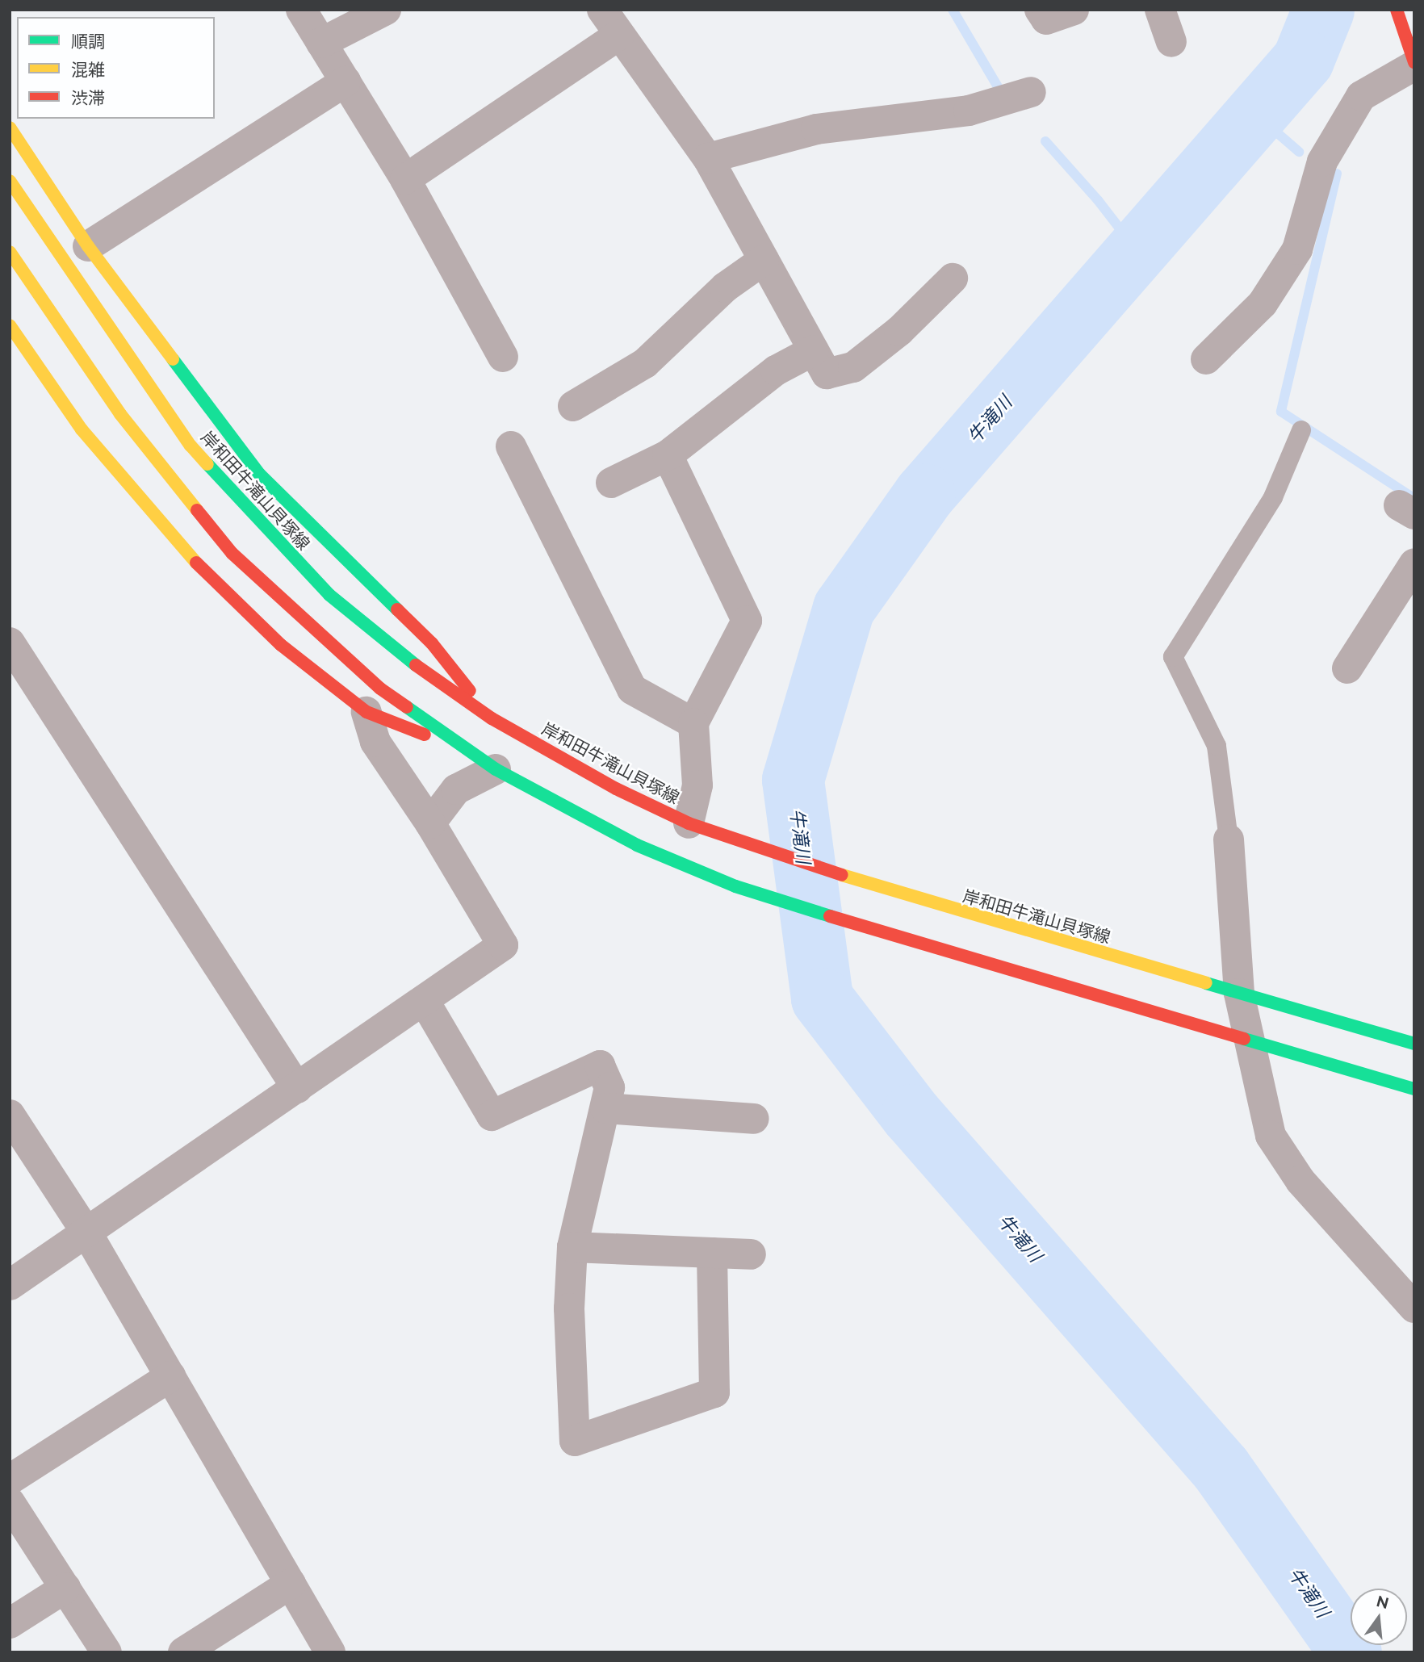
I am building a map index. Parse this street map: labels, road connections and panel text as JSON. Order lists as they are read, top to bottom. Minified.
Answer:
{"streets":{"main road":["岸和田牛滝山貝塚線"]},"water":["牛滝川"],"legend":["順調","混雑","渋滞"],"north":"top"}
